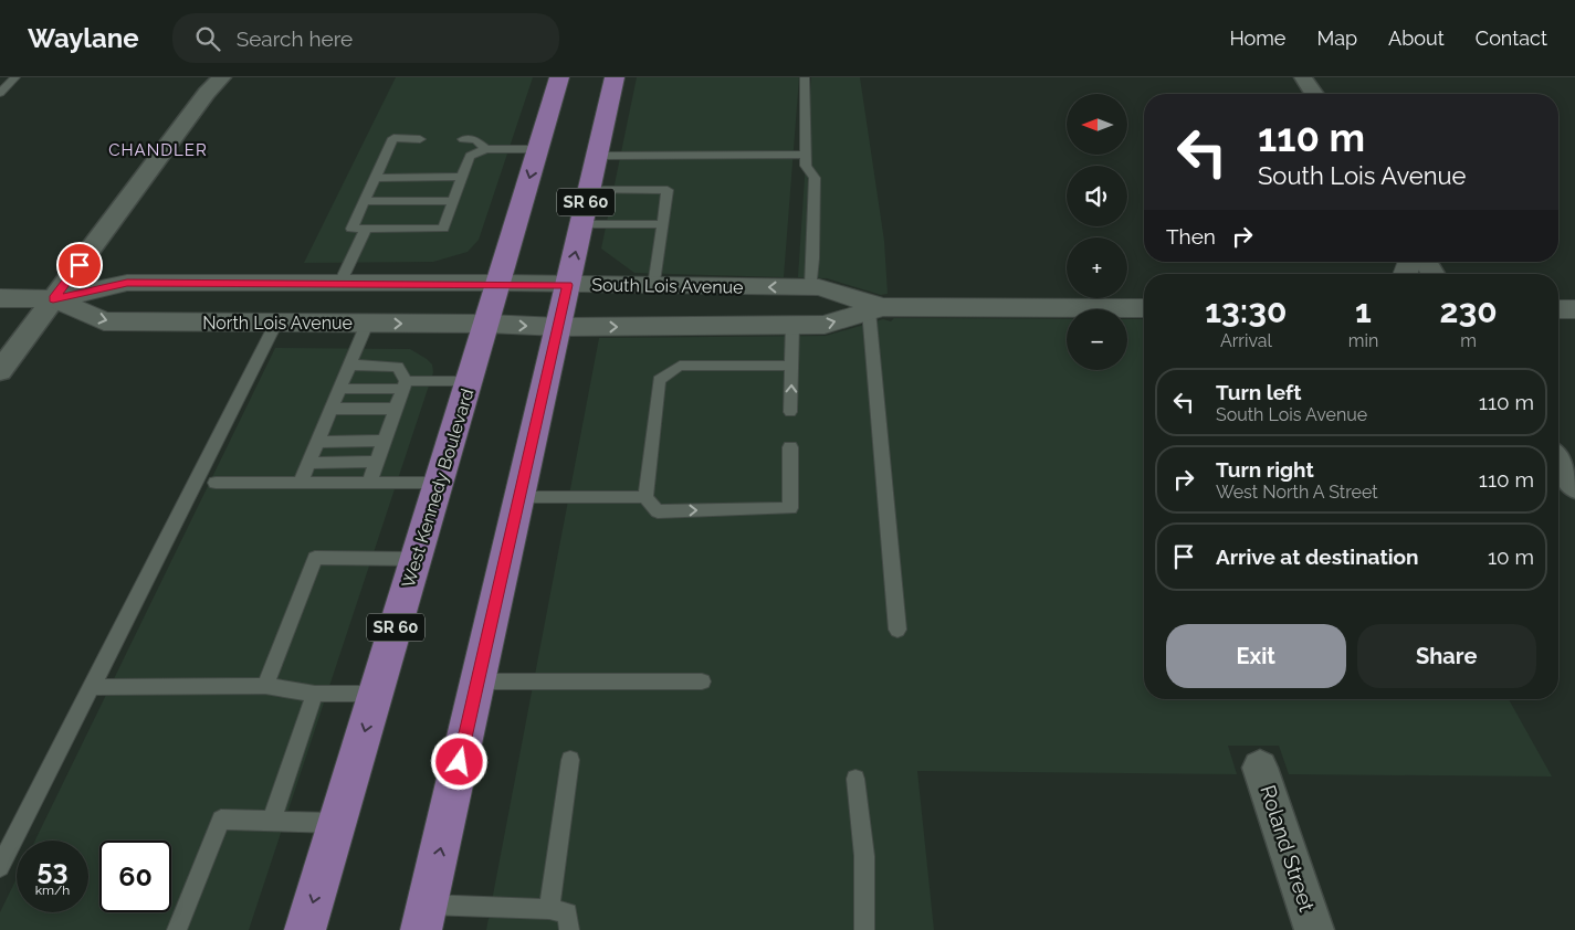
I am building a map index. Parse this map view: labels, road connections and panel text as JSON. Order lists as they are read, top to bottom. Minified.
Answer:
{"streets":{"main road":["SR 60","West Kennedy Boulevard"],"street":["South Lois Avenue","North Lois Avenue","Roland Street"]},"crossings":[["SR 60","South Lois Avenue"],["SR 60","North Lois Avenue"],["South Lois Avenue","North Lois Avenue"],["South Lois Avenue","West Kennedy Boulevard"],["North Lois Avenue","West Kennedy Boulevard"]],"one_way":["North Lois Avenue"],"districts":["CHANDLER"],"north":"left","page":{"header":"Waylane","search":"Search here","nav":["Home","Map","About","Contact"],"map_buttons":["+","−"],"turn":["110 m","South Lois Avenue"],"then":"Then","eta":["13:30","Arrival","1","min","230","m"],"list":[{"name":"Turn left","note":"South Lois Avenue","value":"110 m"},{"name":"Turn right","note":"West North A Street","value":"110 m"},{"name":"Arrive at destination","value":"10 m"}],"buttons":["Exit","Share"],"speed":"53 km/h","limit":"60"}}
